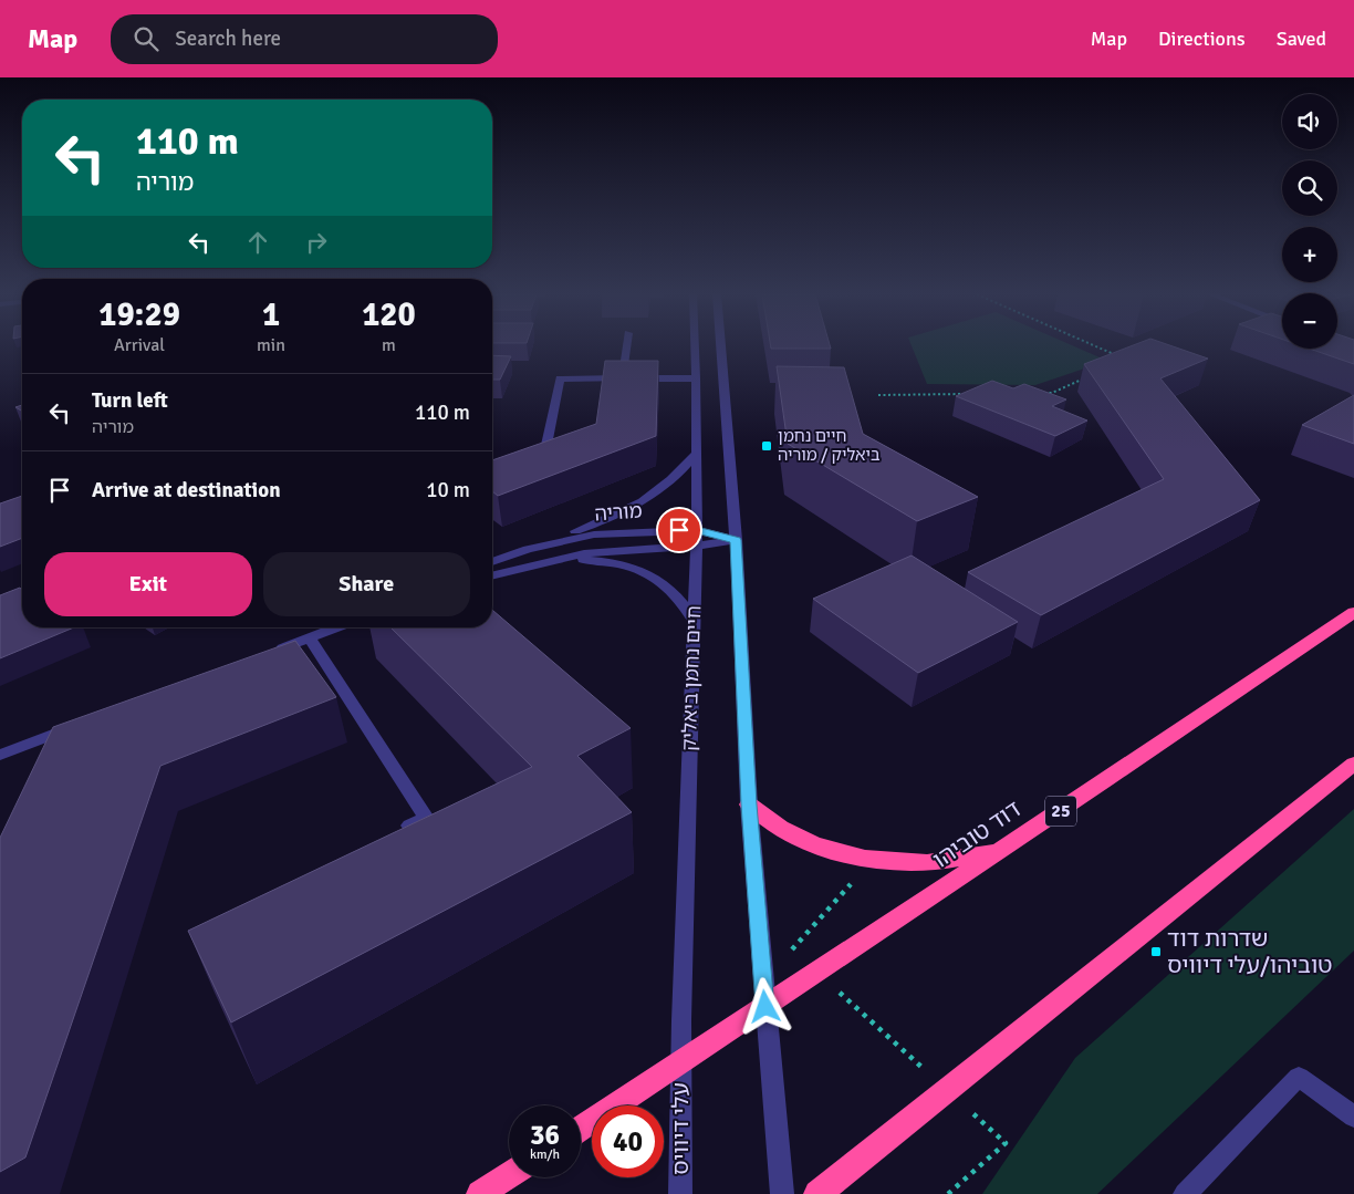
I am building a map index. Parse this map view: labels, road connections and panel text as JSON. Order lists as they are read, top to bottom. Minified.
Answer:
{"streets":{"highway":["25","דוד טוביהו"],"street":["מוריה","חיים נחמן ביאליק","עלי דיוויס"]},"crossings":[["מוריה","חיים נחמן ביאליק"],["חיים נחמן ביאליק","25"],["חיים נחמן ביאליק","עלי דיוויס"],["25","דוד טוביהו"],["25","עלי דיוויס"]],"places":{"transit":["חיים נחמן ביאליק / מוריה","שדרות דוד טוביהו/עלי דיוויס"]},"page":{"header":"Map","search":"Search here","nav":["Map","Directions","Saved"],"map_buttons":["+","−"],"turn":["110 m","מוריה"],"eta":["19:29","Arrival","1","min","120","m"],"list":[{"name":"Turn left","note":"מוריה","value":"110 m"},{"name":"Arrive at destination","value":"10 m"}],"buttons":["Exit","Share"],"speed":"36 km/h","limit":"40"}}
